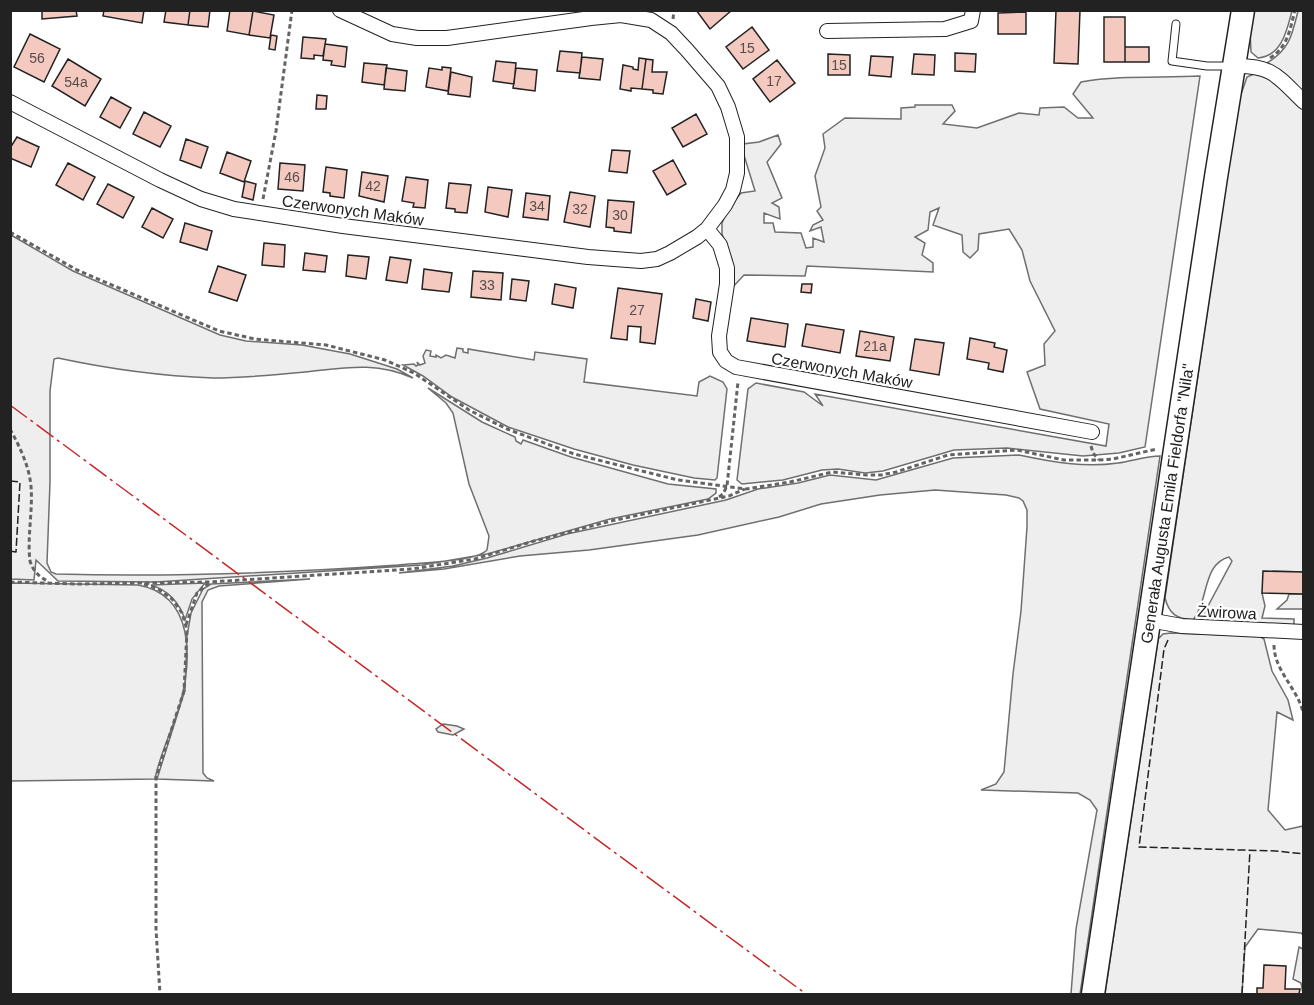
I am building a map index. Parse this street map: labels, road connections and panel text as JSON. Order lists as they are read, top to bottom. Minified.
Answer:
{"streets":{"main road":["Generała Augusta Emila Fieldorfa \"Nila\""],"street":["Czerwonych Maków","Żwirowa"]},"crossings":[["Generała Augusta Emila Fieldorfa \"Nila\"","Żwirowa"]],"house_numbers":["15","56","15","17","54a","46","42","34","32","30","33","27","21a"]}
